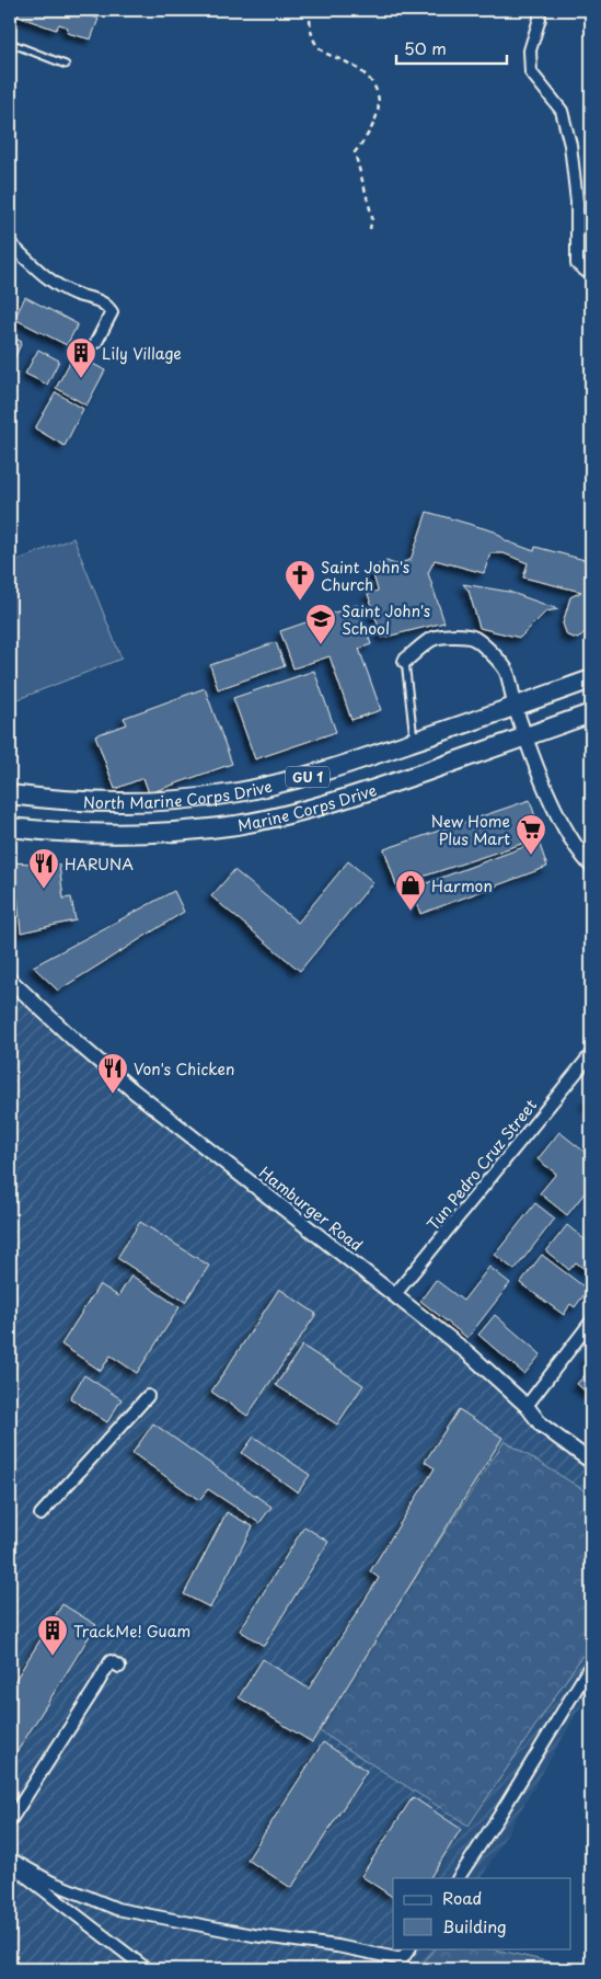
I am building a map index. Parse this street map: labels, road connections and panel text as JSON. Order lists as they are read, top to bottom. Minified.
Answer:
{"streets":{"main road":["GU 1","North Marine Corps Drive","Marine Corps Drive"],"street":["Tun Pedro Cruz Street","Hamburger Road"]},"crossings":[["Tun Pedro Cruz Street","Hamburger Road"]],"places":{"building":["Lily Village","TrackMe! Guam"],"church":["Saint John's Church"],"school or university":["Saint John's School"],"supermarket":["New Home Plus Mart"],"restaurant":["HARUNA","Von's Chicken"],"shop":["Harmon"]},"legend":["Road","Building"],"scale_bar":"50 m"}
